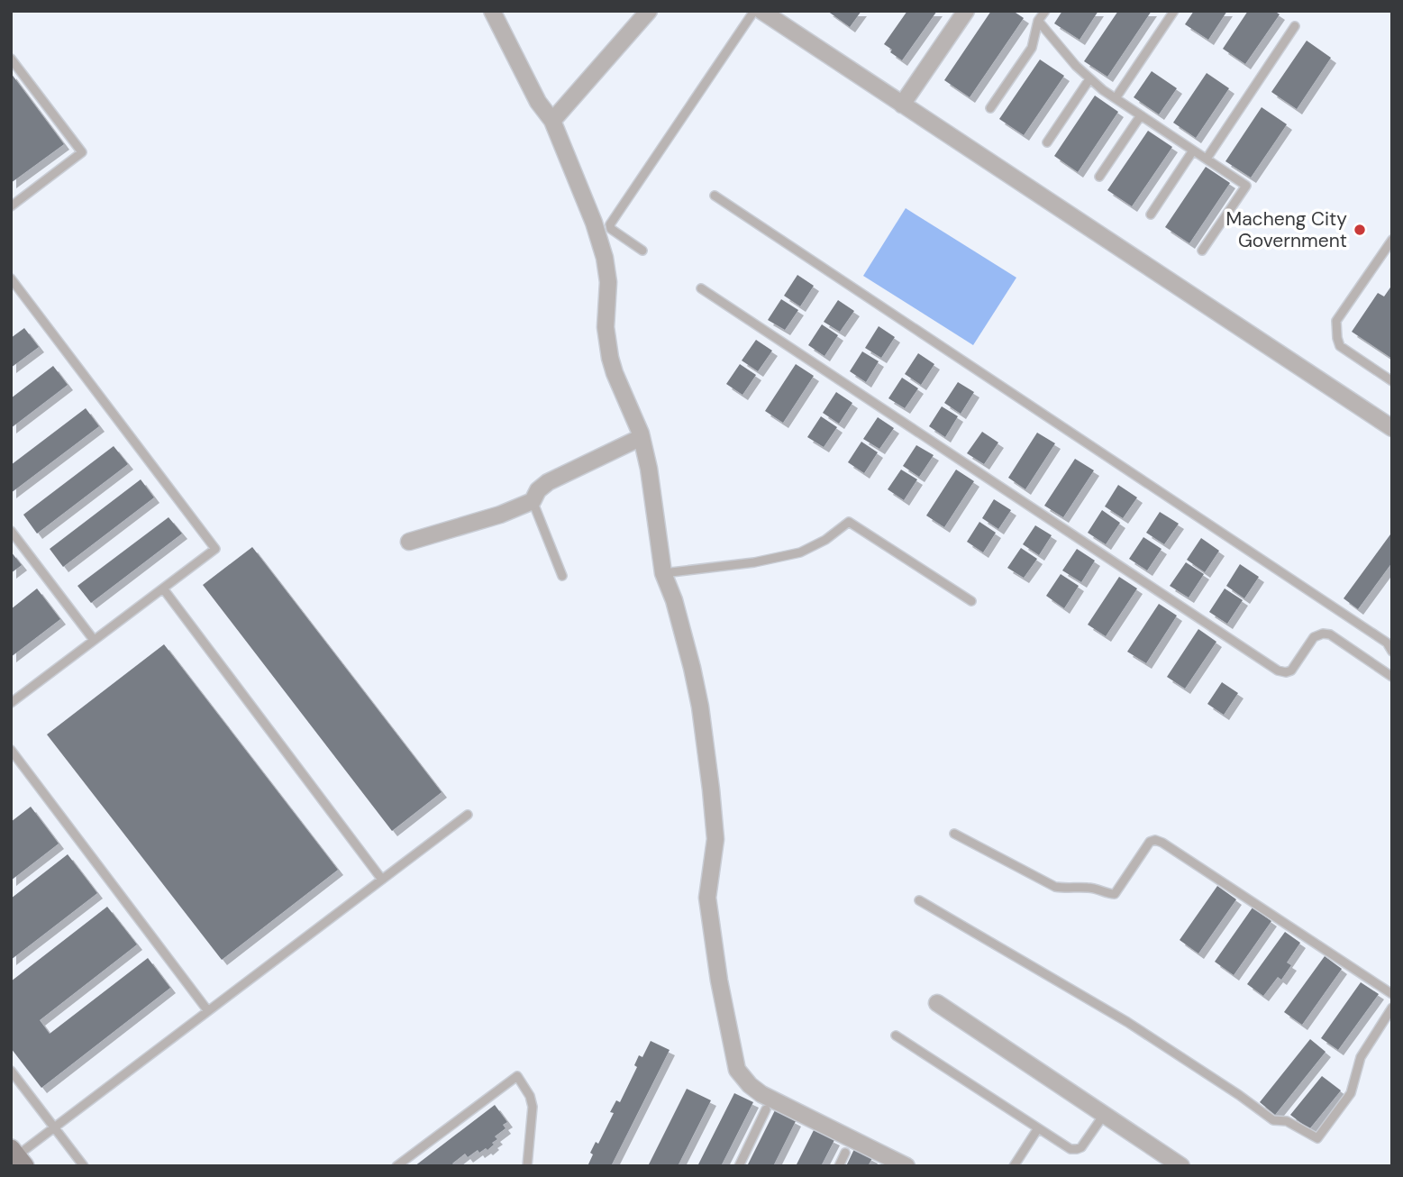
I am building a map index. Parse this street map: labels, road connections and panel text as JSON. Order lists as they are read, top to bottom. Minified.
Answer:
{"places":["Macheng City Government"]}
